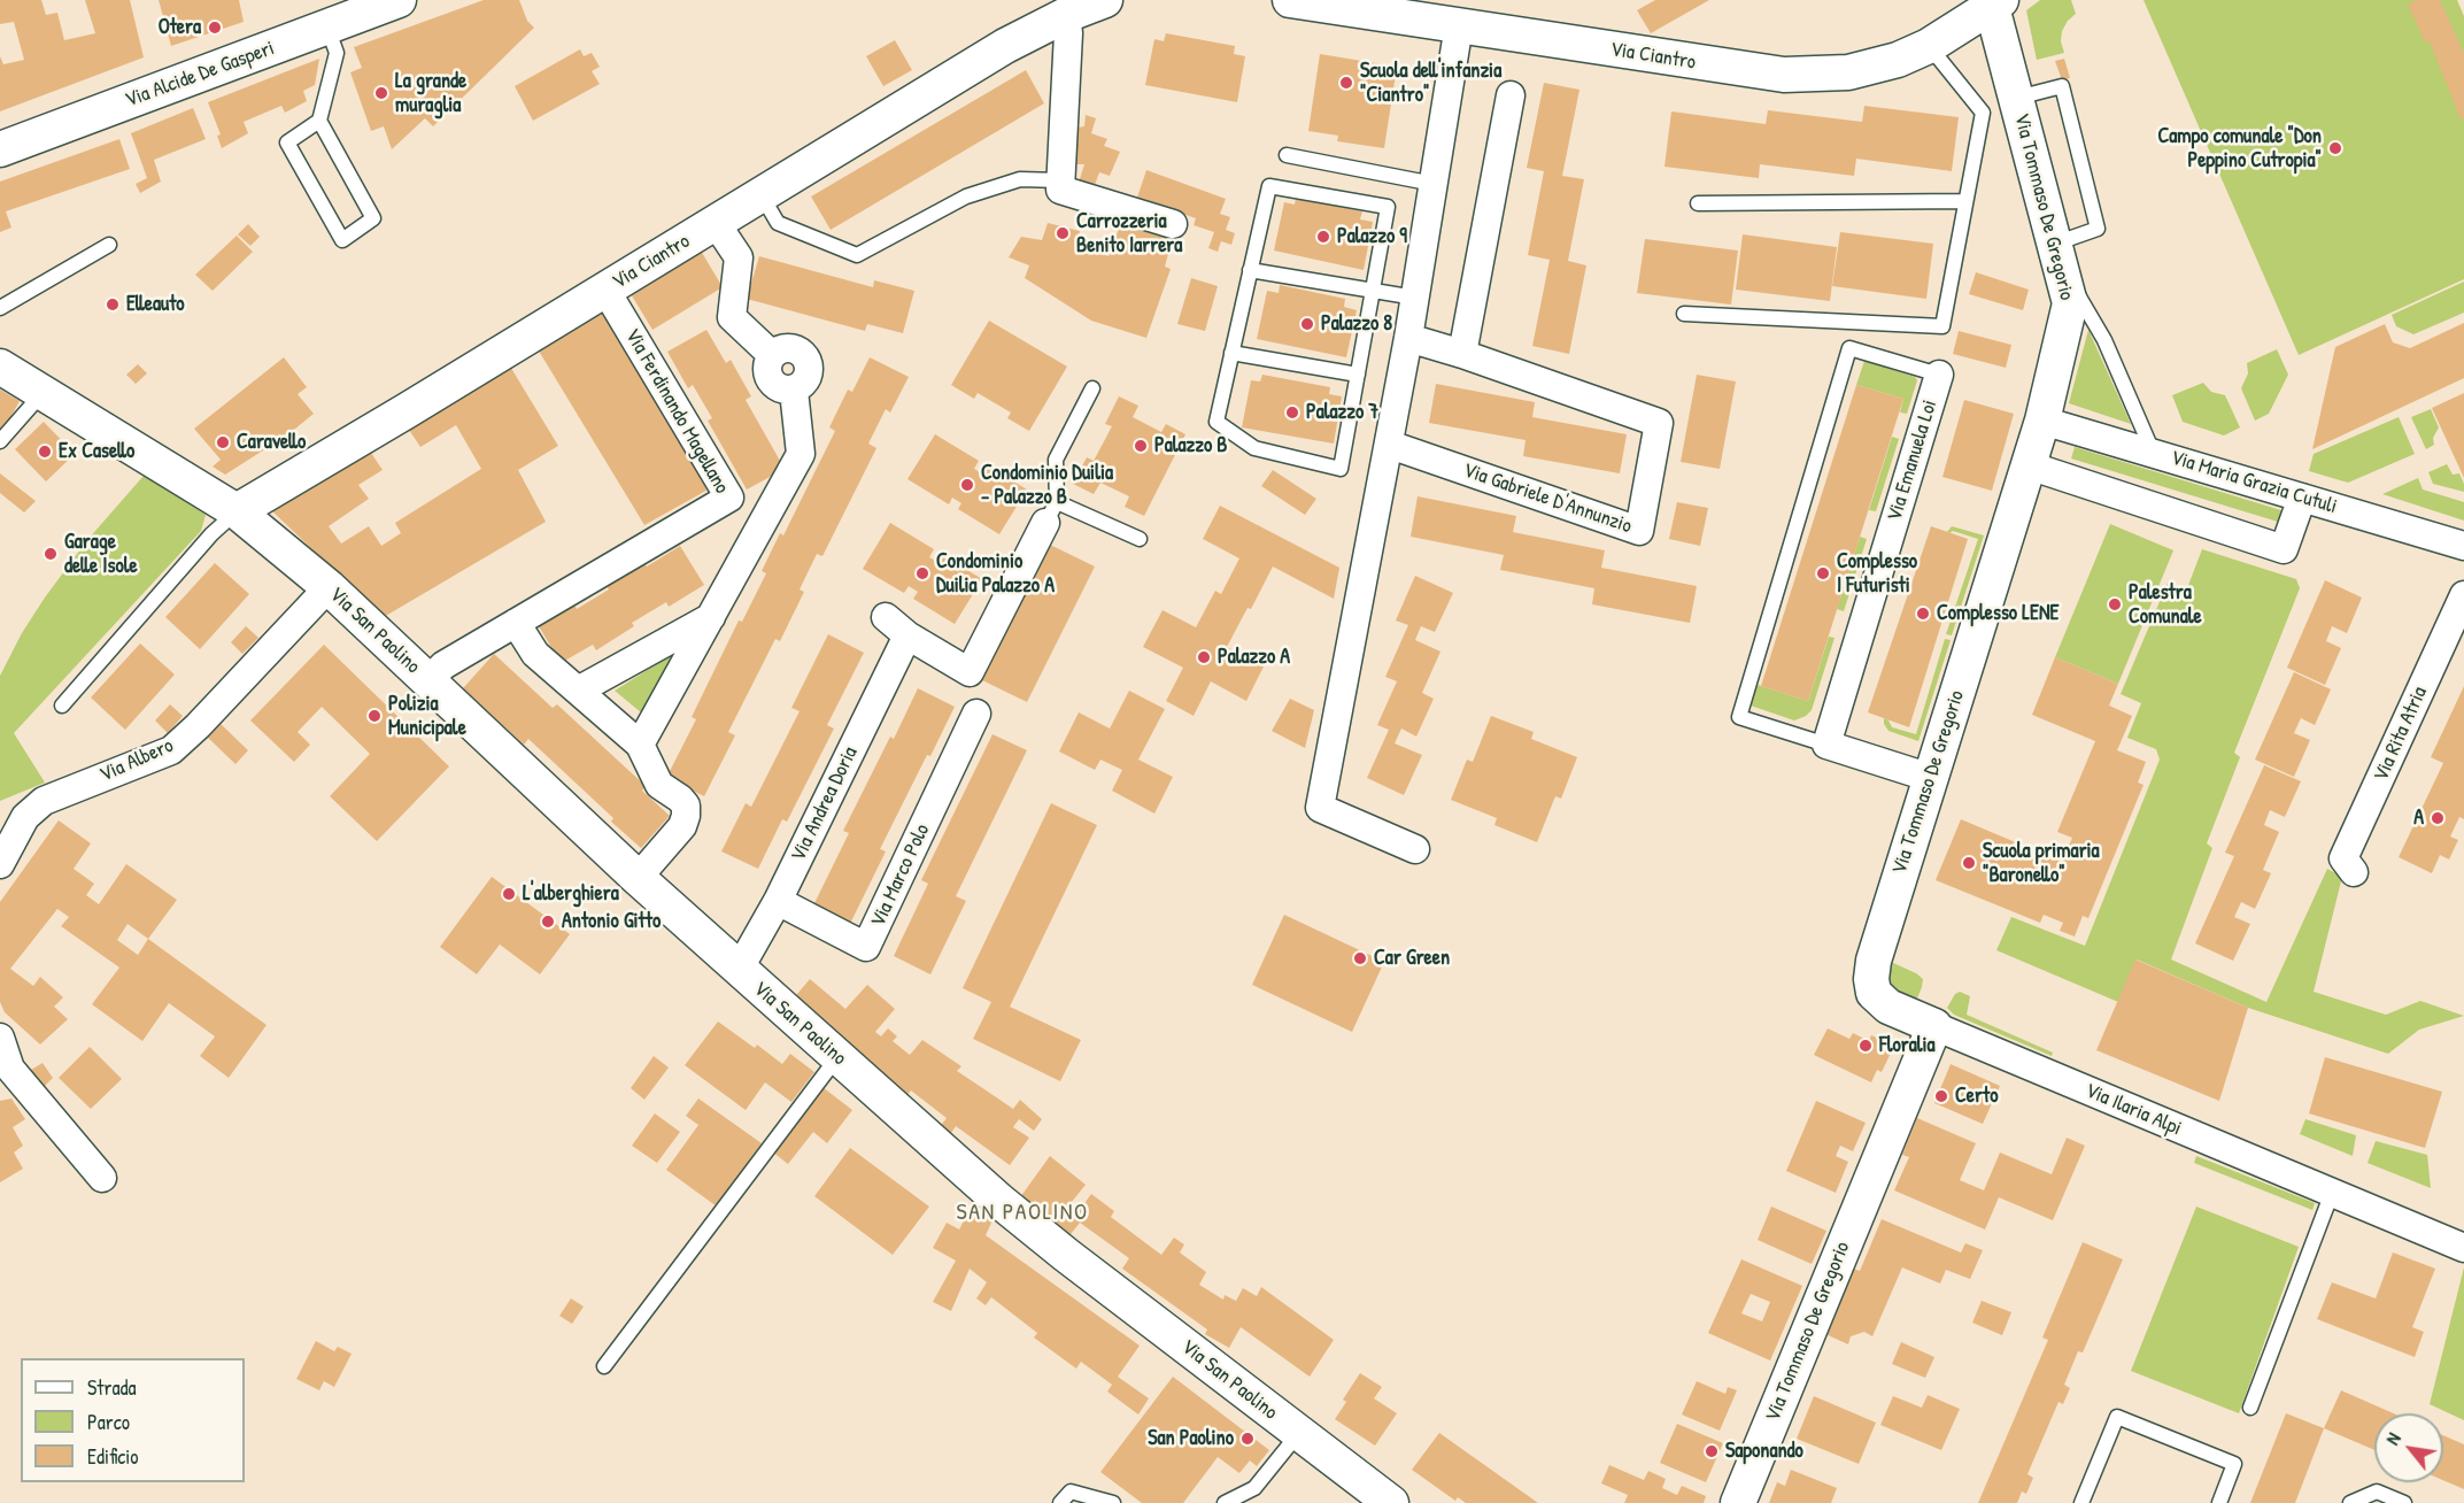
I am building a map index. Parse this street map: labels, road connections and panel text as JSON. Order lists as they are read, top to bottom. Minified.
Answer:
{"streets":{"street":["Via Ciantro","Via Alcide De Gasperi","Via Tommaso De Gregorio","Via Ferdinando Magellano","Via Emanuela Loi","Via Maria Grazia Cutuli","Via Gabriele D'Annunzio","Via San Paolino","Via Rita Atria","Via Albero","Via Andrea Doria","Via Marco Polo","Via Ilaria Alpi"]},"crossings":[["Via Ciantro","Via Tommaso De Gregorio"],["Via Ciantro","Via Ferdinando Magellano"],["Via Ciantro","Via San Paolino"],["Via Tommaso De Gregorio","Via Maria Grazia Cutuli"],["Via Tommaso De Gregorio","Via Ilaria Alpi"],["Via Ferdinando Magellano","Via San Paolino"],["Via San Paolino","Via Albero"],["Via San Paolino","Via Andrea Doria"],["Via Andrea Doria","Via Marco Polo"]],"districts":["SAN PAOLINO"],"places":["Otera","Scuola dell'infanzia \"Ciantro\"","La grande muraglia","Campo comunale \"Don Peppino Cutropia\"","Carrozzeria Benito Iarrera","Palazzo 9","Elleauto","Palazzo 8","Palazzo 7","Caravello","Palazzo B","Ex Casello","Condominio Duilia - Palazzo B","Garage delle Isole","Condominio Duilia Palazzo A","Complesso I Futuristi","Palestra Comunale","Complesso LENE","Palazzo A","Polizia Municipale","A","Scuola primaria \"Baronello\"","L'alberghiera","Antonio Gitto","Car Green","Floralia","Certo","San Paolino","Saponando"],"legend":["Strada","Parco","Edificio"],"north":"top left"}
